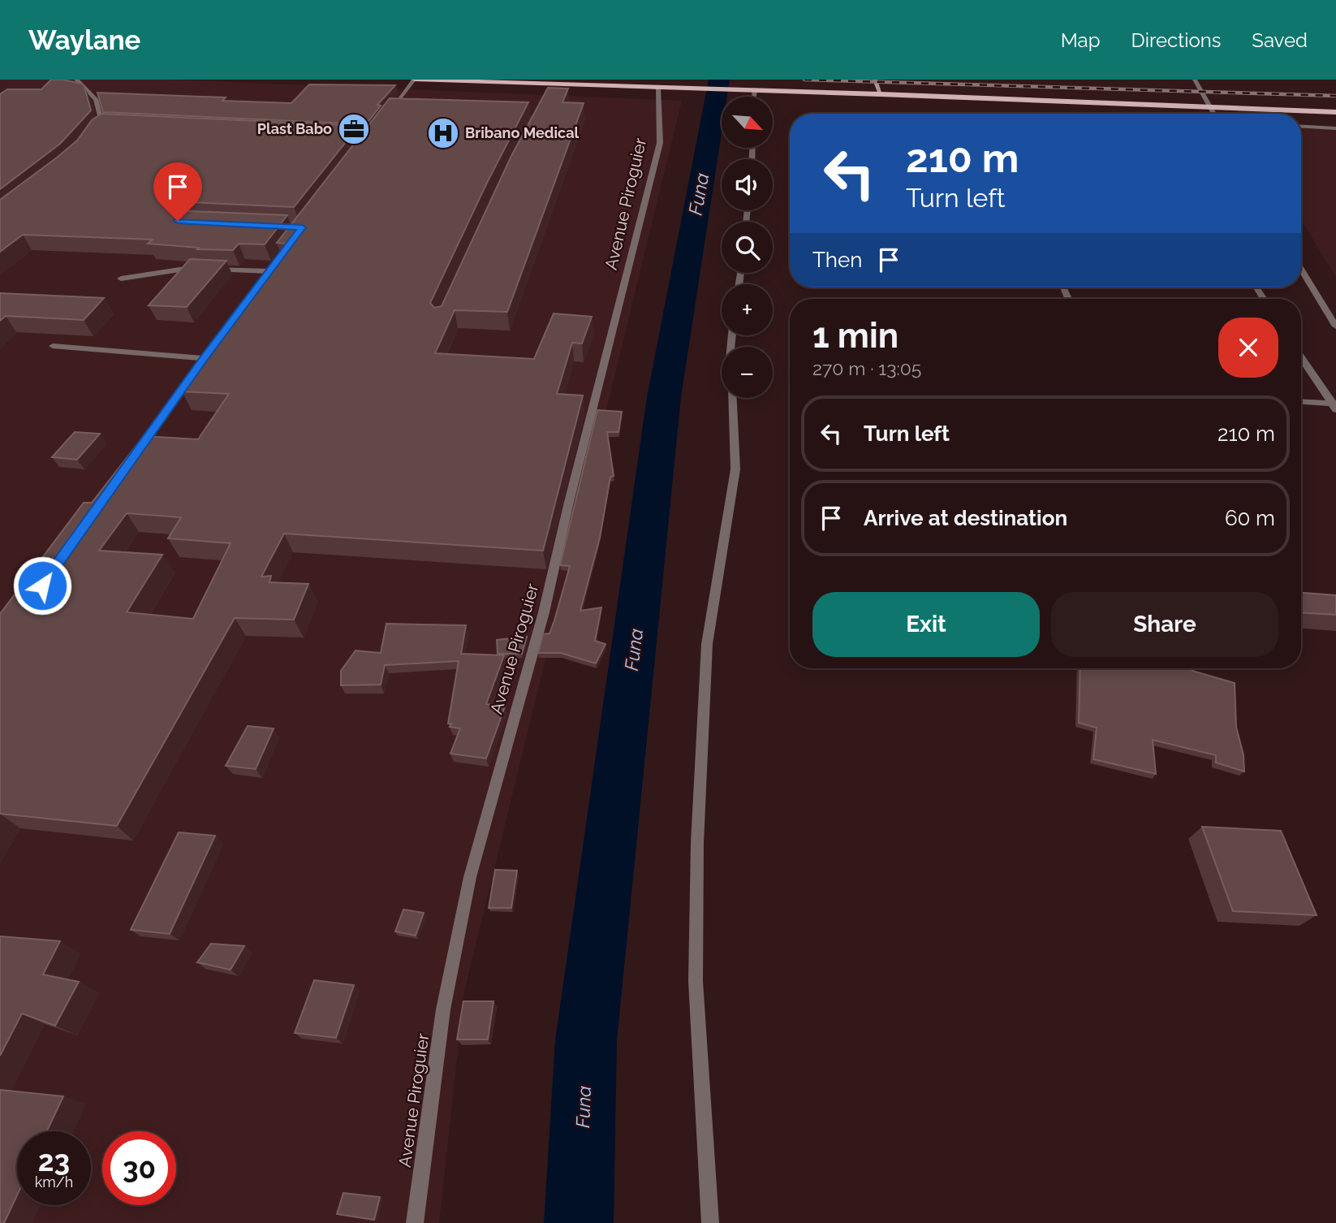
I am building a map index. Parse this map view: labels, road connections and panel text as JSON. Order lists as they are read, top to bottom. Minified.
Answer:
{"streets":{"street":["Avenue Piroguier"]},"water":["Funa"],"places":{"office":["Plast Babo"],"hospital":["Bribano Medical"]},"north":"bottom right","page":{"header":"Waylane","nav":["Map","Directions","Saved"],"map_buttons":["+","−"],"turn":["210 m","Turn left"],"then":"Then","heading":["1 min","270 m · 13:05"],"list":[{"name":"Turn left","value":"210 m"},{"name":"Arrive at destination","value":"60 m"}],"buttons":["Exit","Share"],"speed":"23 km/h","limit":"30"}}
